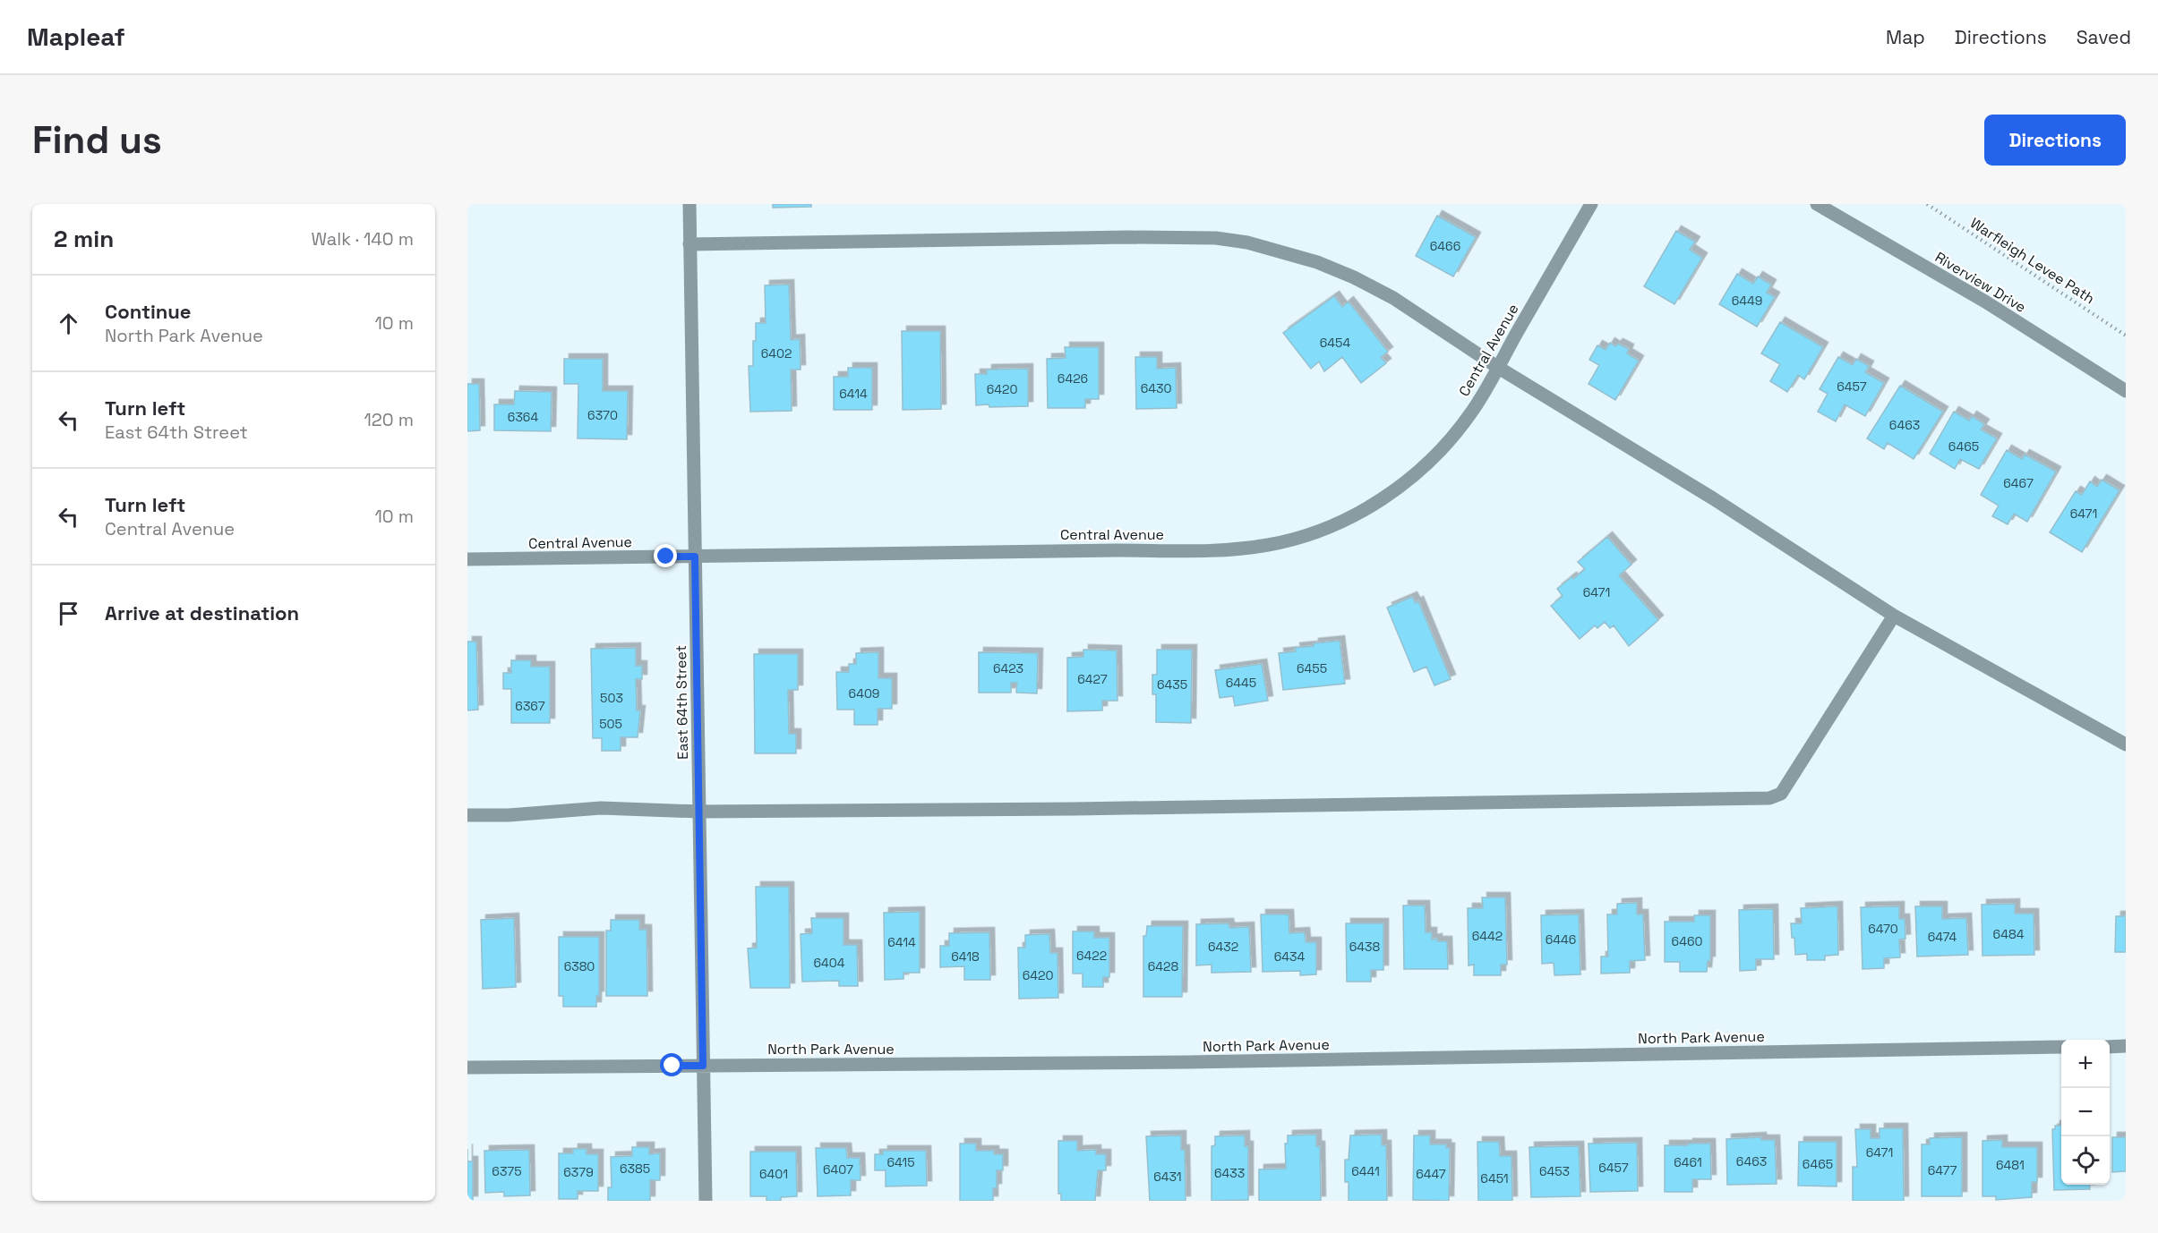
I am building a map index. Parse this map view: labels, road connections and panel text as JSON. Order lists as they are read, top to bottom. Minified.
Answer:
{"streets":{"street":["Riverview Drive","Central Avenue","East 64th Street","North Park Avenue"],"path":["Warfleigh Levee Path"]},"crossings":[["Central Avenue","East 64th Street"],["East 64th Street","North Park Avenue"]],"house_numbers":["6466","6449","6454","6402","6426","6457","6430","6420","6414","6370","6364","6463","6465","6467","6471","6471","6423","6455","6427","6445","6435","6409","503","6367","505","6470","6484","6442","6474","6446","6460","6414","6432","6438","6422","6418","6434","6404","6380","6428","6420","6471","6463","6415","6461","6465","6481","6457","6385","6407","6477","6375","6441","6453","6379","6433","6401","6447","6431","6451"],"page":{"header":"Mapleaf","nav":["Map","Directions","Saved"],"buttons":"Directions","title":"Find us","heading":["2 min","Walk · 140 m"],"list":[["Continue","North Park Avenue","10 m"],["Turn left","East 64th Street","120 m"],["Turn left","Central Avenue","10 m"],"Arrive at destination"],"map_buttons":["+","−"]}}
